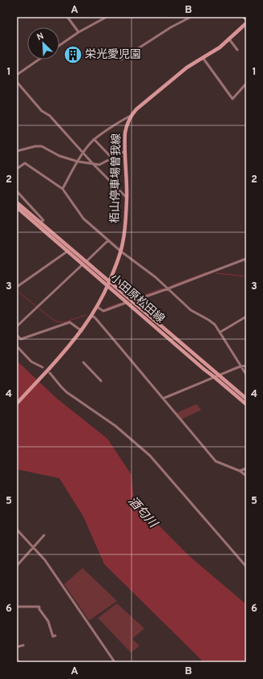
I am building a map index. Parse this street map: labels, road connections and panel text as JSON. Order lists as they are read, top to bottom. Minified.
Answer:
{"streets":{"main road":["栢山停車場曽我線","小田原松田線"]},"crossings":[["栢山停車場曽我線","小田原松田線"]],"water":["酒匂川"],"places":{"building":["栄光愛児園"]},"north":"top left","grid":{"columns":["A","B"],"rows":["1","2","3","4","5","6"]}}
